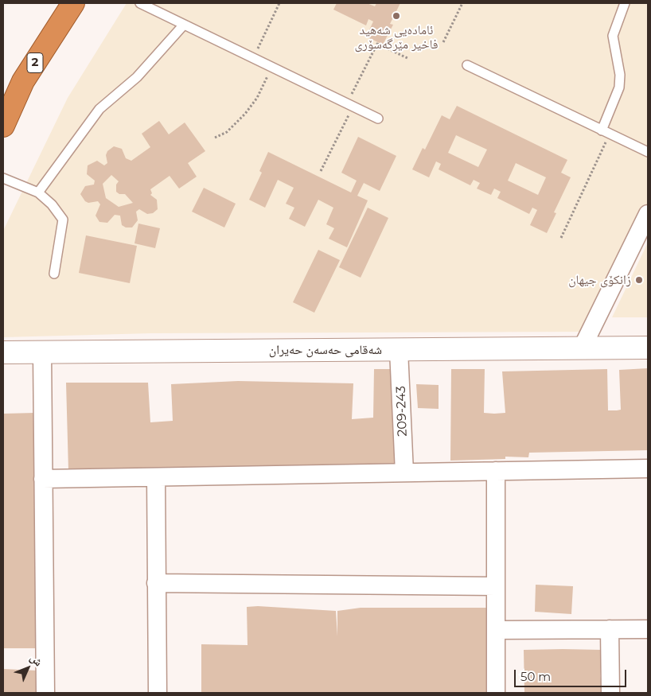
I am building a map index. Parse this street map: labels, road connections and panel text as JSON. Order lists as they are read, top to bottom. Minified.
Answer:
{"streets":{"highway":["2"],"street":["شەقامی حەسەن حەیران","209-243"]},"crossings":[["شەقامی حەسەن حەیران","209-243"]],"places":["ئامادەیی شەهید فاخیر مێرگەسۆری","زانکۆی جیھان"],"scale_bar":"50 m","north":"top right"}
